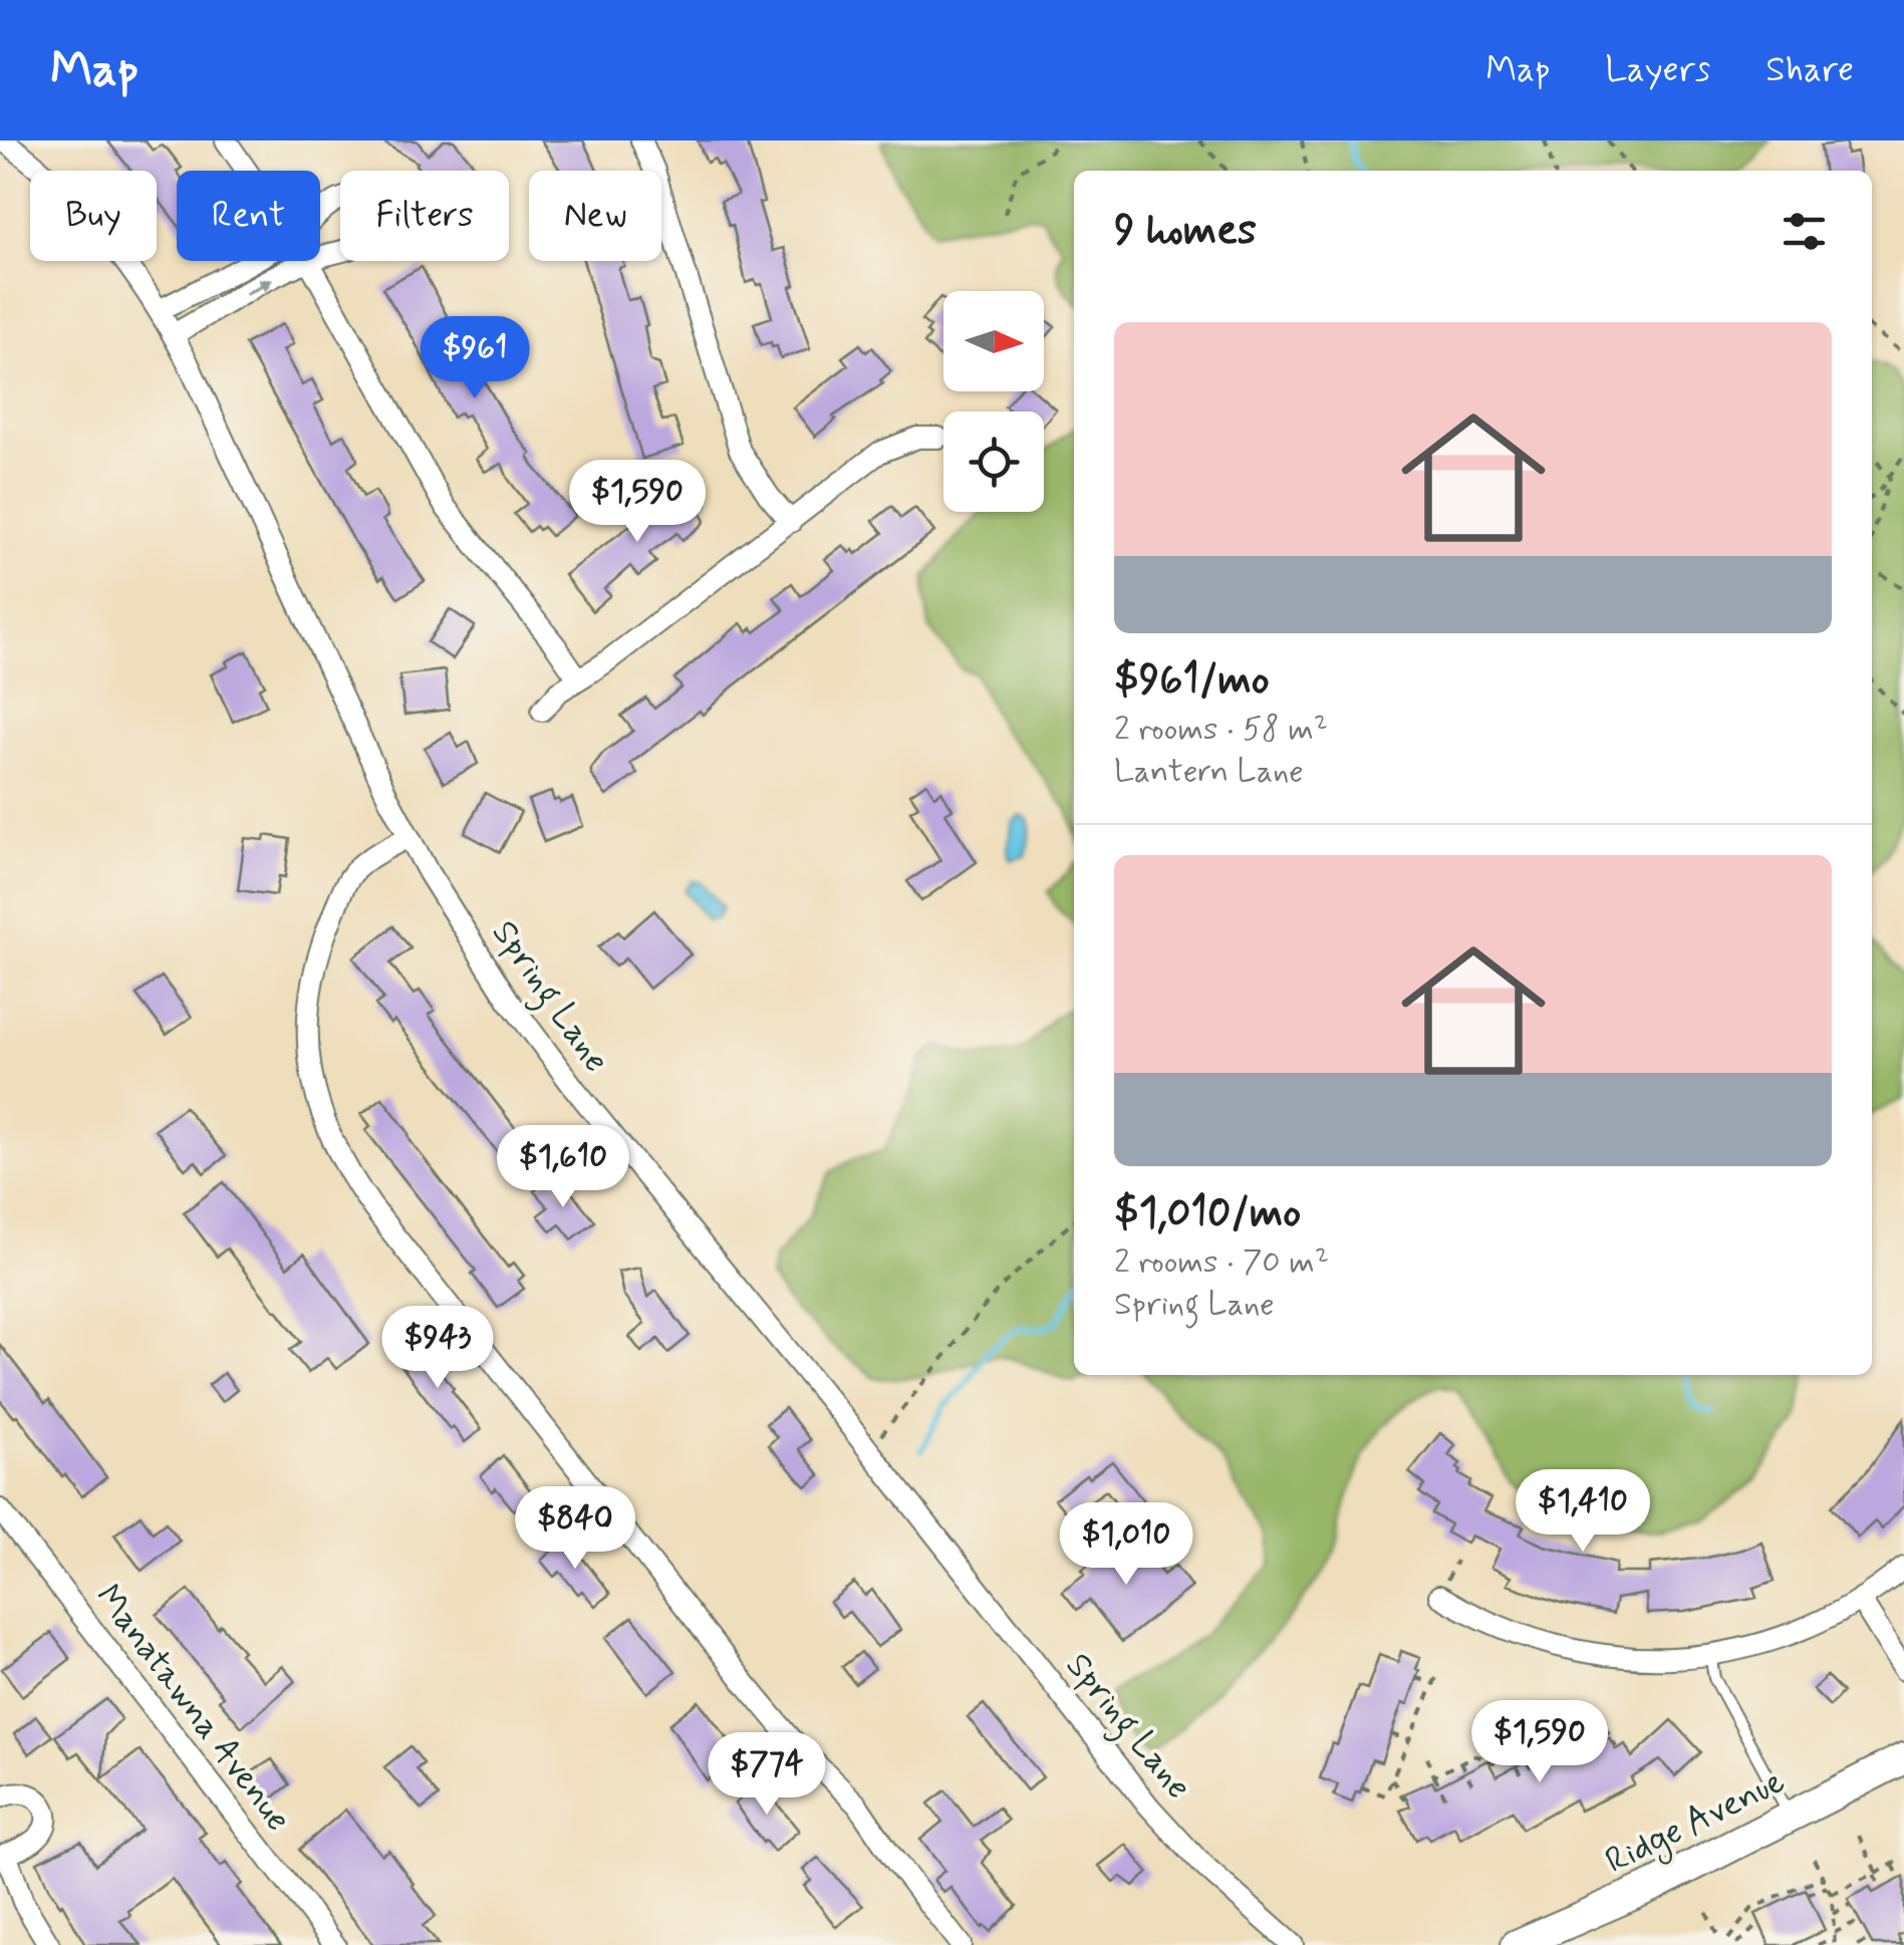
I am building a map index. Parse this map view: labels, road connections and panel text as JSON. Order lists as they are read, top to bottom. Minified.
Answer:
{"streets":{"main road":["Ridge Avenue"],"street":["Spring Lane","Manatawna Avenue"]},"north":"right","page":{"header":"Map","nav":["Map","Layers","Share"],"chip":["Buy","Rent","Filters","New"],"heading":"9 homes","list":[{"name":"$961/mo","note":"2 rooms · 58 m² · Lantern Lane"},{"name":"$1,010/mo","note":"2 rooms · 70 m² · Spring Lane"}],"price":["$961","$1,590","$1,610","$943","$1,410","$840","$1,010","$1,590","$774"]}}
